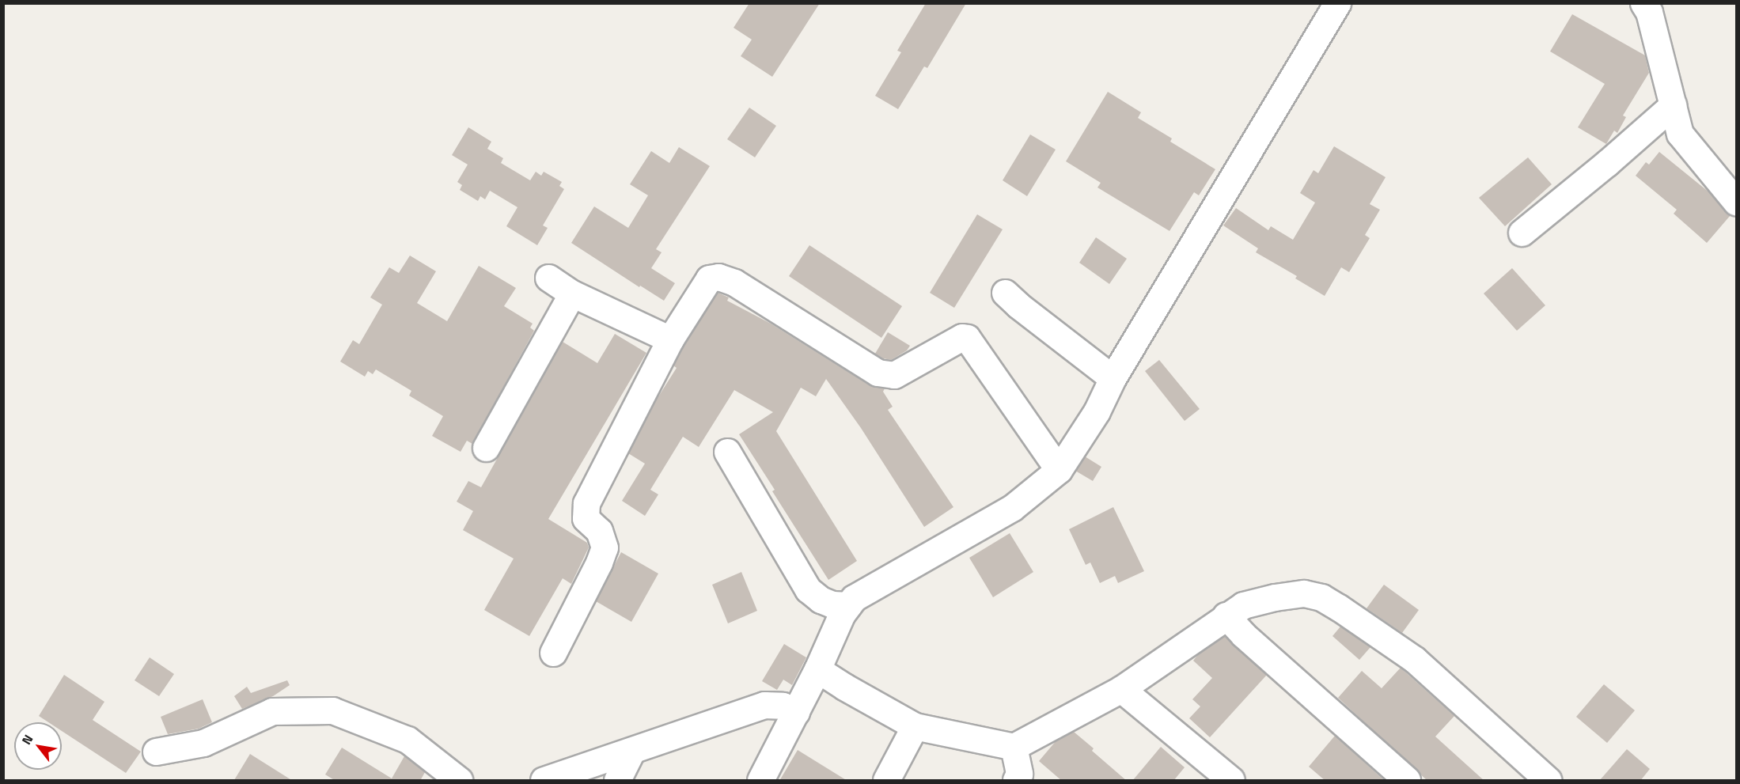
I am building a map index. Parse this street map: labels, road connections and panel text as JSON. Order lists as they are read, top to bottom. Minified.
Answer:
{"north":"top left"}
